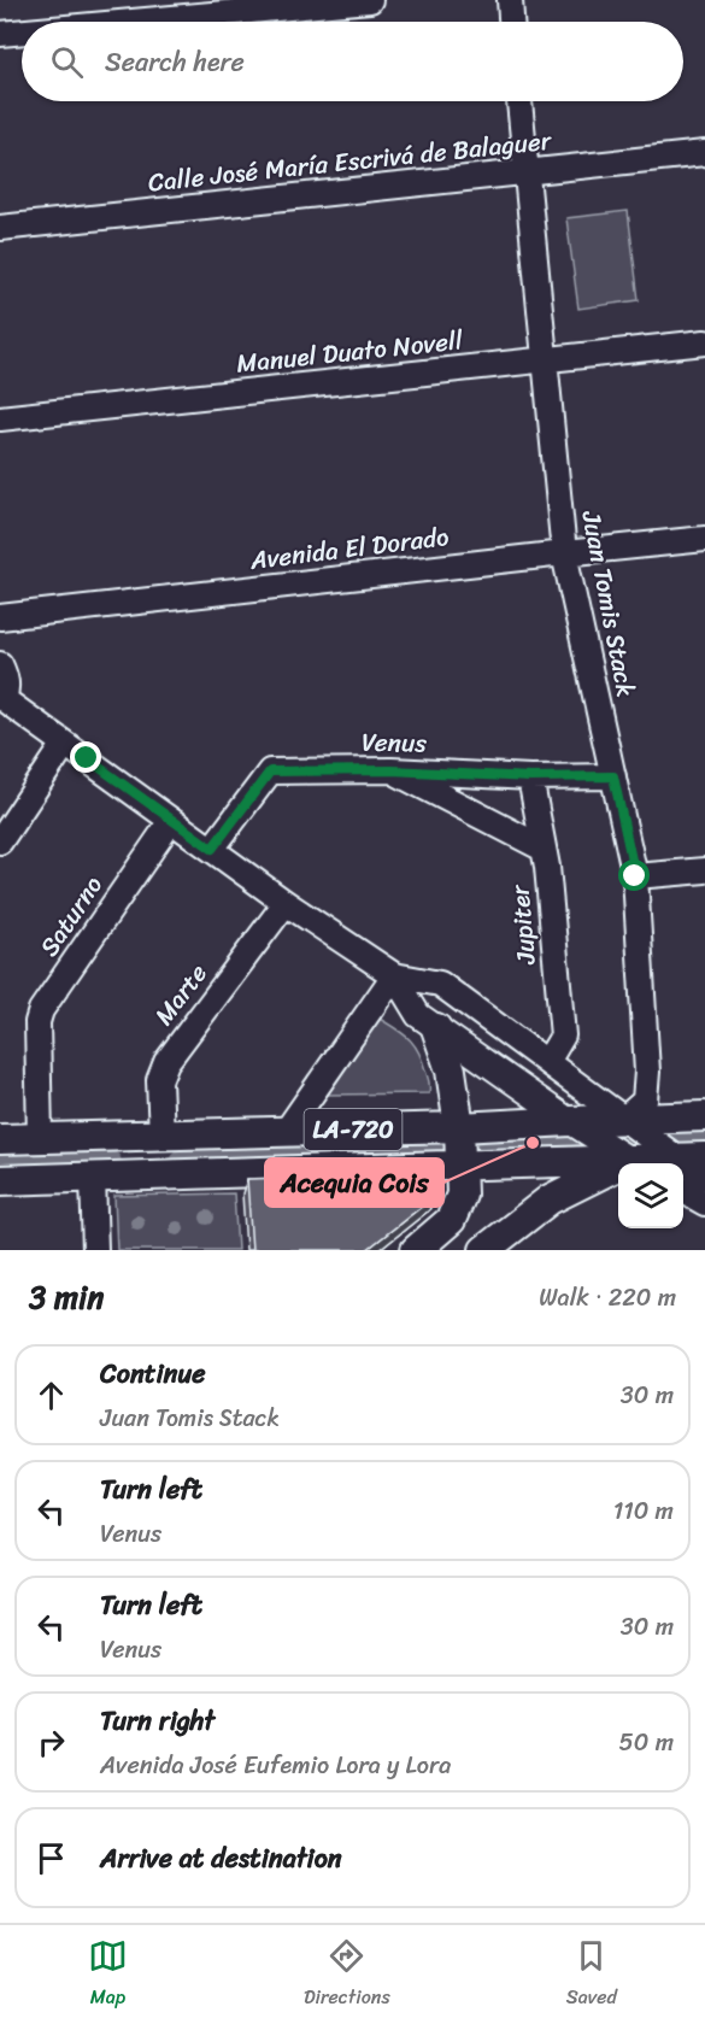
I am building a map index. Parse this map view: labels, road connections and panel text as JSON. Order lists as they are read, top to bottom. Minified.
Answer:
{"streets":{"main road":["LA-720"],"street":["Calle José María Escrivá de Balaguer","Manuel Duato Novell","Avenida El Dorado","Juan Tomis Stack","Venus","Saturno","Jupiter","Marte"]},"crossings":[["Calle José María Escrivá de Balaguer","Juan Tomis Stack"],["Manuel Duato Novell","Juan Tomis Stack"],["Avenida El Dorado","Juan Tomis Stack"],["Juan Tomis Stack","Venus"],["Juan Tomis Stack","LA-720"],["Venus","Jupiter"],["Saturno","LA-720"],["Marte","LA-720"]],"places":["Acequia Cois"],"page":{"search":"Search here","heading":["3 min","Walk · 220 m"],"list":[["Continue","Juan Tomis Stack","30 m"],["Turn left","Venus","110 m"],["Turn left","Venus","30 m"],["Turn right","Avenida José Eufemio Lora y Lora","50 m"],"Arrive at destination"],"nav":["Map","Directions","Saved"]}}
